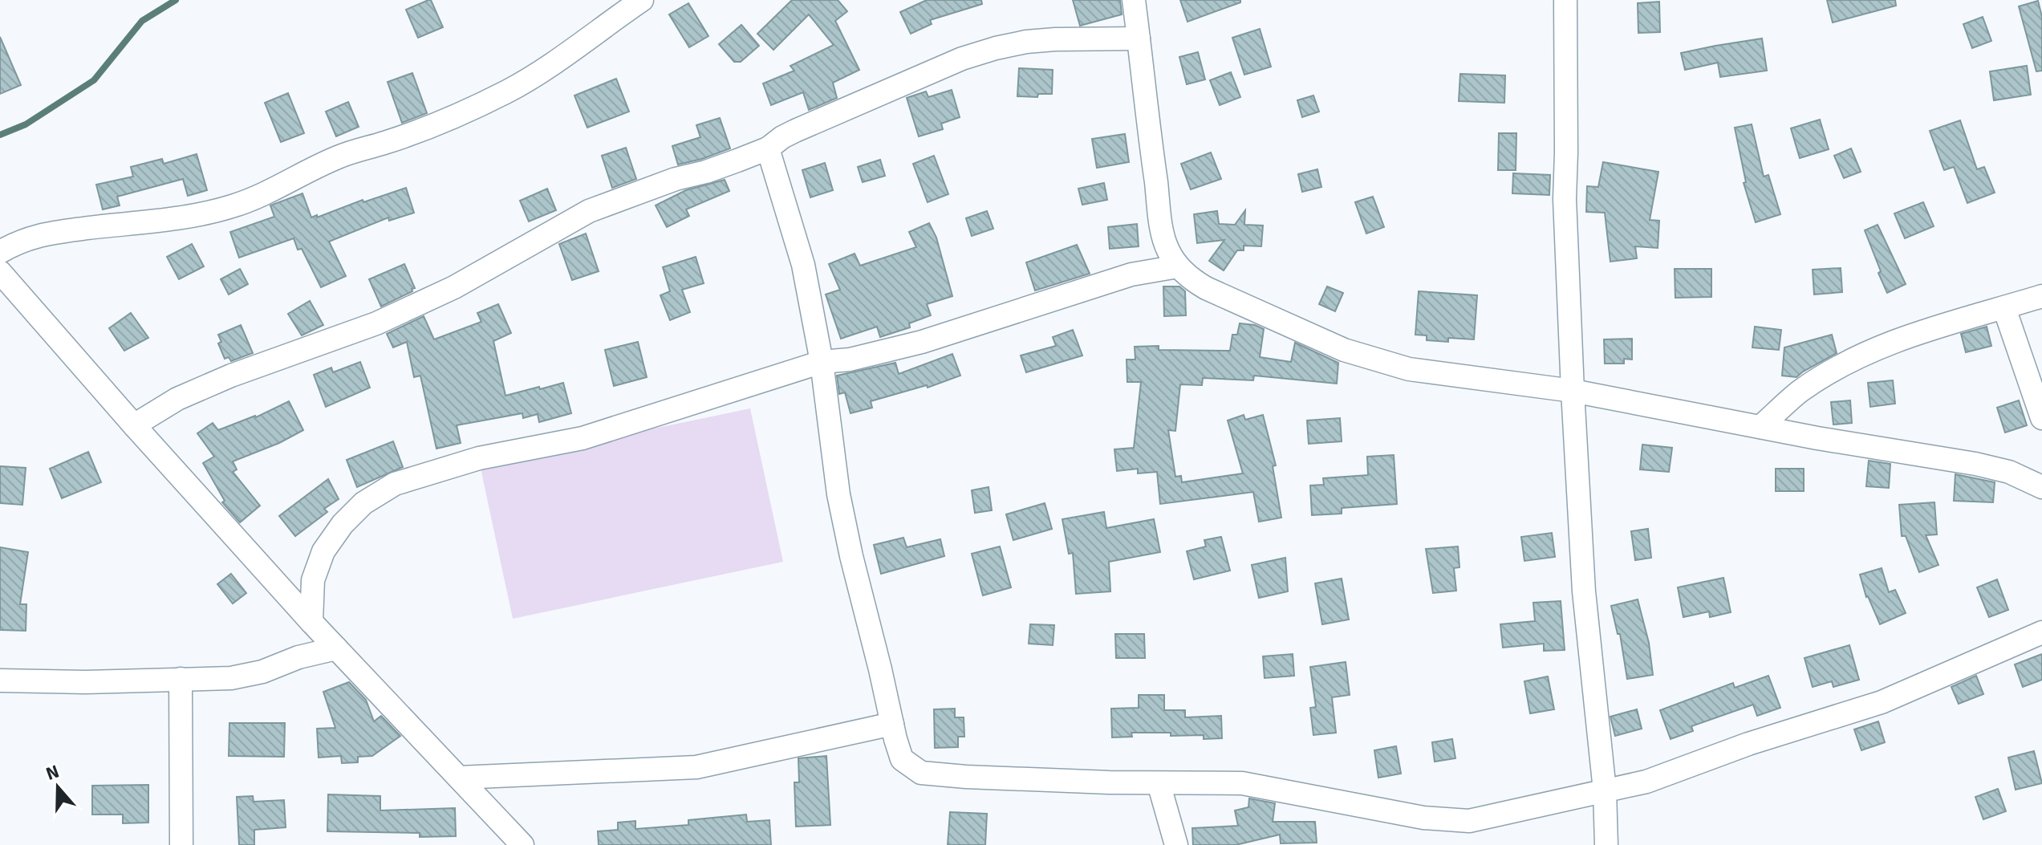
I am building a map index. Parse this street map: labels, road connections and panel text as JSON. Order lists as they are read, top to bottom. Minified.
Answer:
{"north":"top"}
